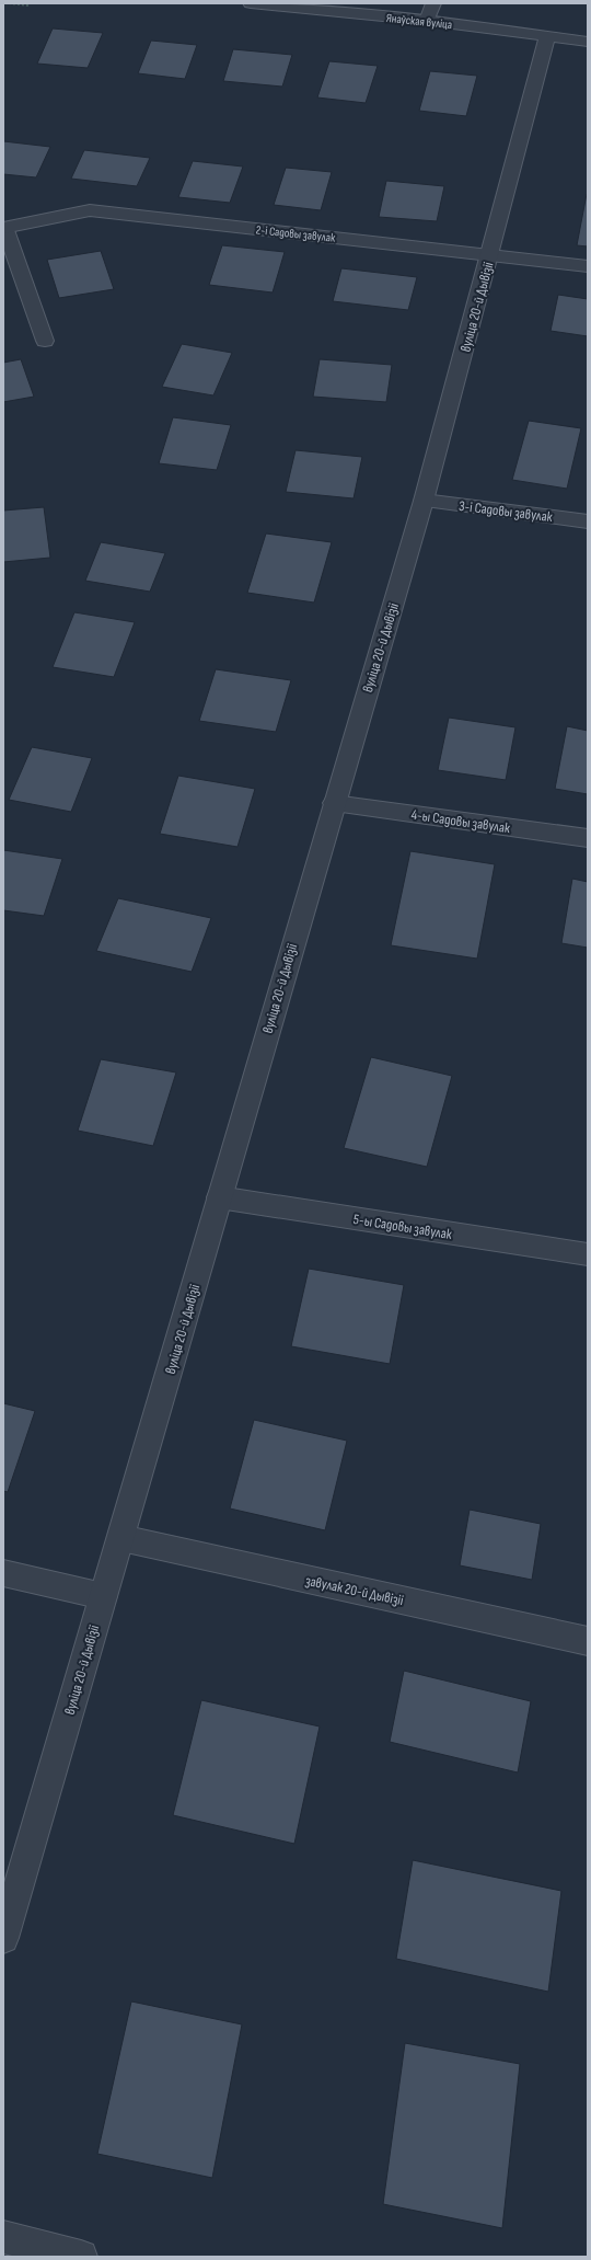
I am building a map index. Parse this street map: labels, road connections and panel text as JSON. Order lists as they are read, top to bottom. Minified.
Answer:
{"streets":{"street":["Янаўская вуліца","2-і Садовы завулак","вуліца 20-й Дывізіі","3-і Садовы завулак","4-ы Садовы завулак","5-ы Садовы завулак","завулак 20-й Дывізіі"]},"crossings":[["Янаўская вуліца","вуліца 20-й Дывізіі"],["2-і Садовы завулак","вуліца 20-й Дывізіі"],["вуліца 20-й Дывізіі","3-і Садовы завулак"],["вуліца 20-й Дывізіі","4-ы Садовы завулак"],["вуліца 20-й Дывізіі","5-ы Садовы завулак"],["вуліца 20-й Дывізіі","завулак 20-й Дывізіі"]]}
